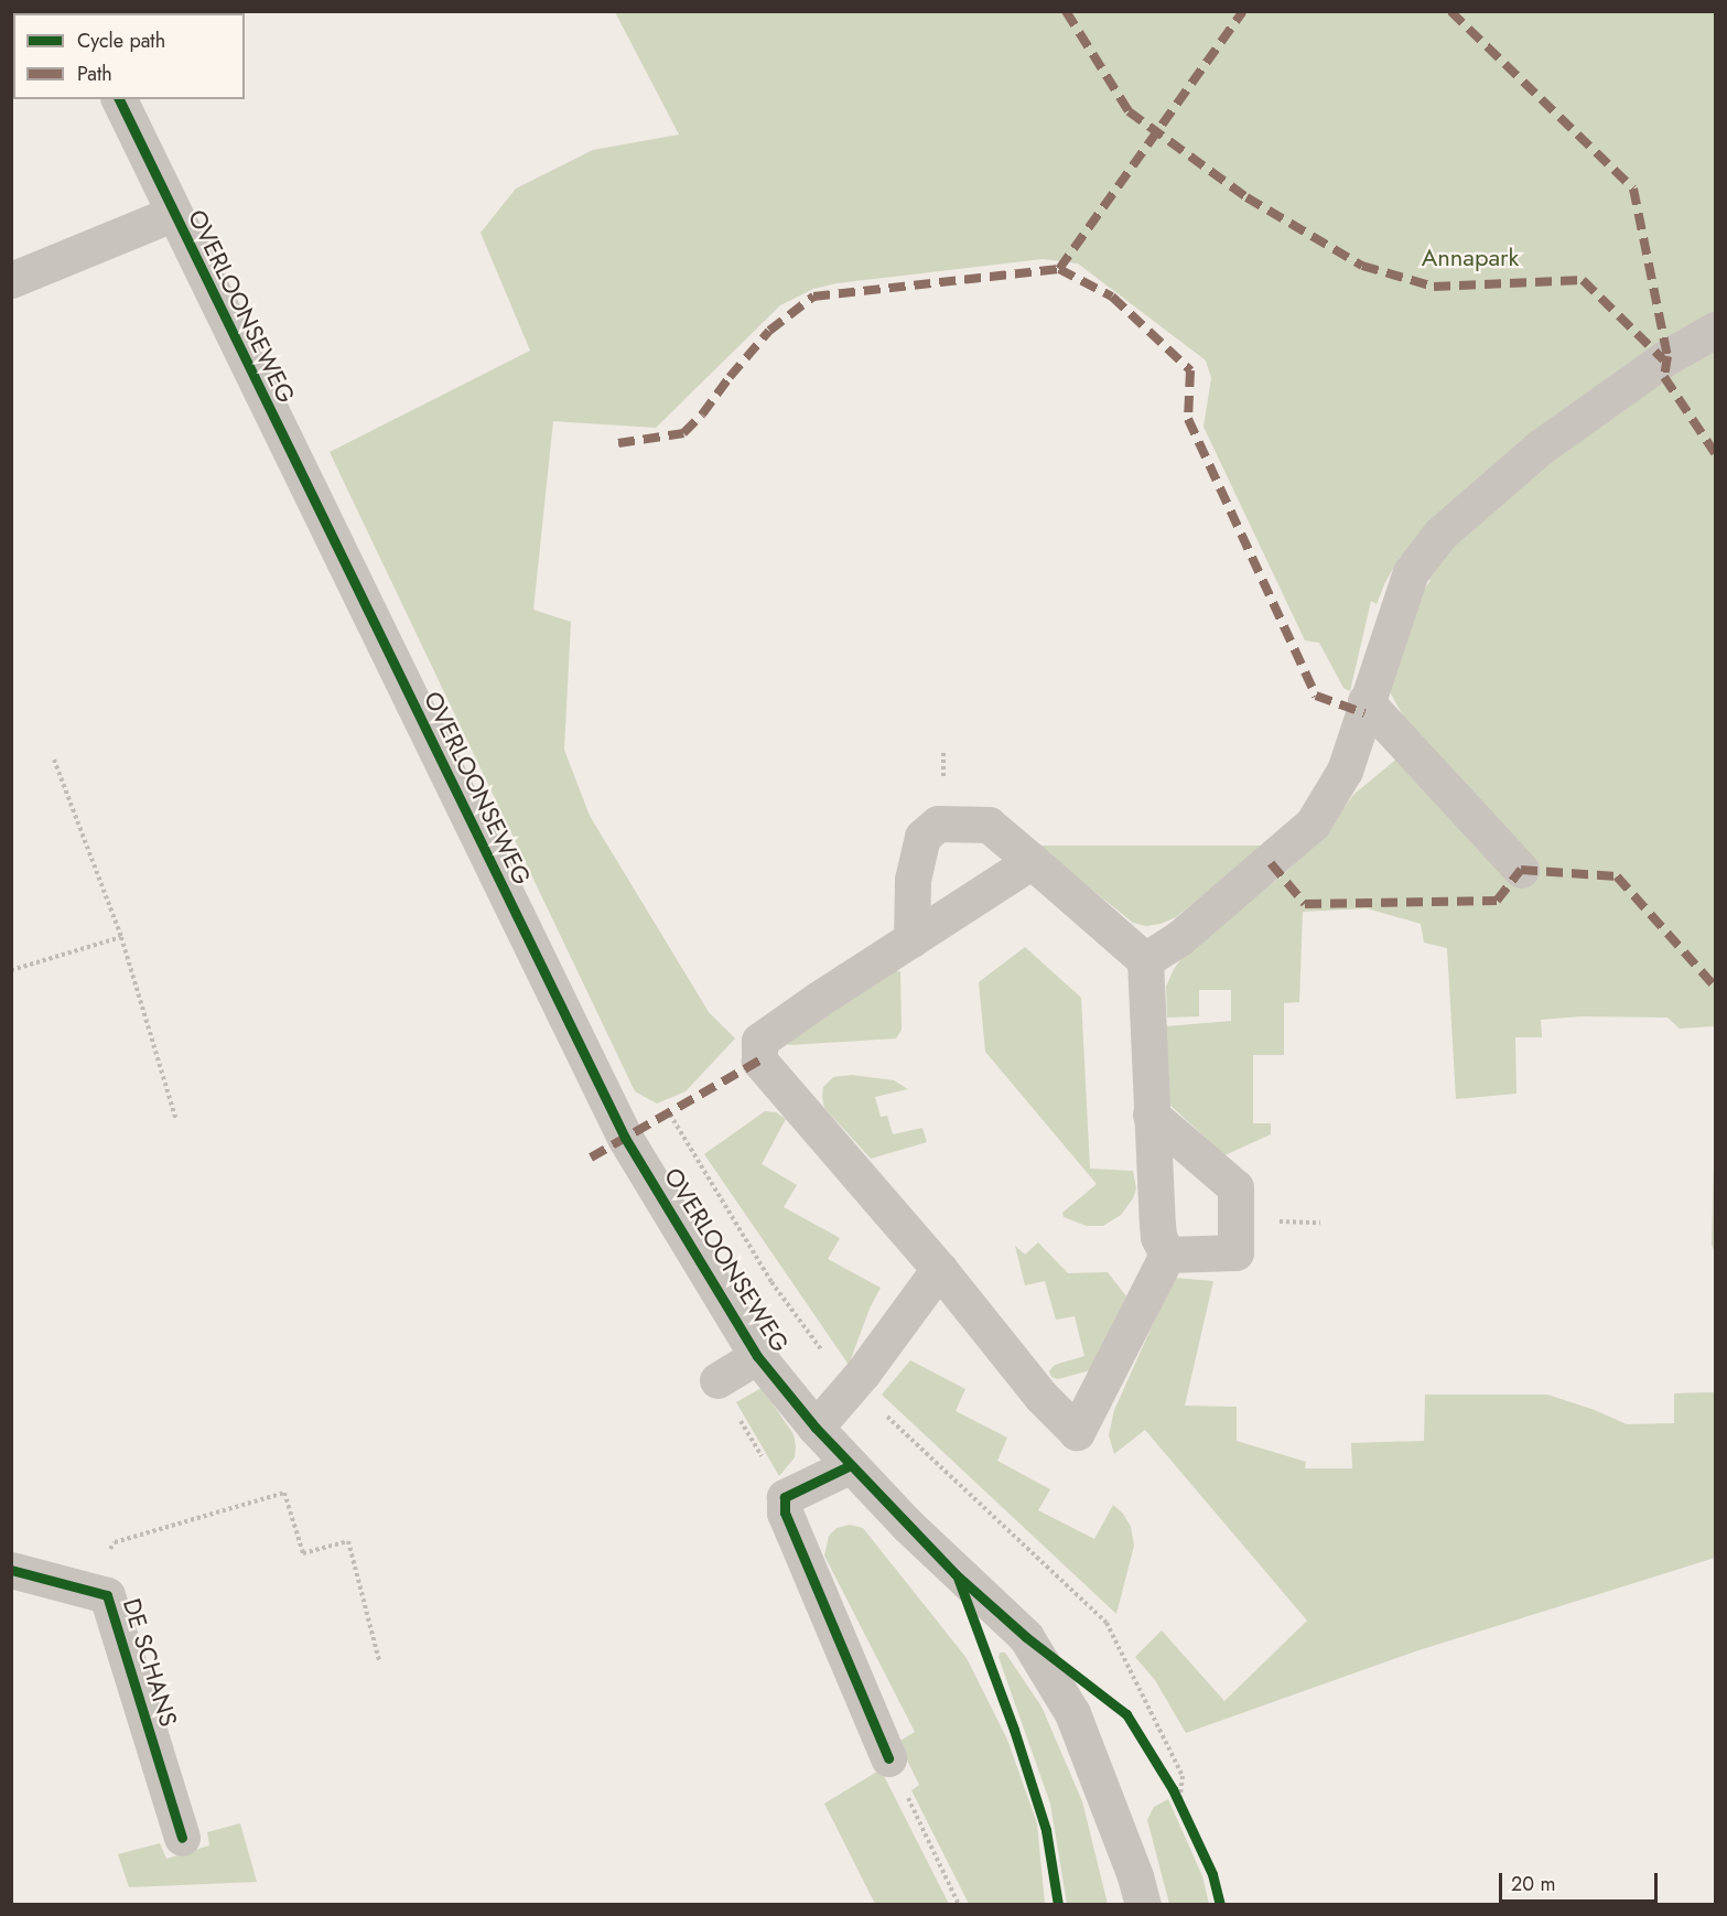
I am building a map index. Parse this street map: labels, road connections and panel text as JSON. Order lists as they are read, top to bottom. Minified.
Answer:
{"streets":{"street":["OVERLOONSEWEG","DE SCHANS"]},"parks":["Annapark"],"legend":["Cycle path","Path"],"scale_bar":"20 m"}
